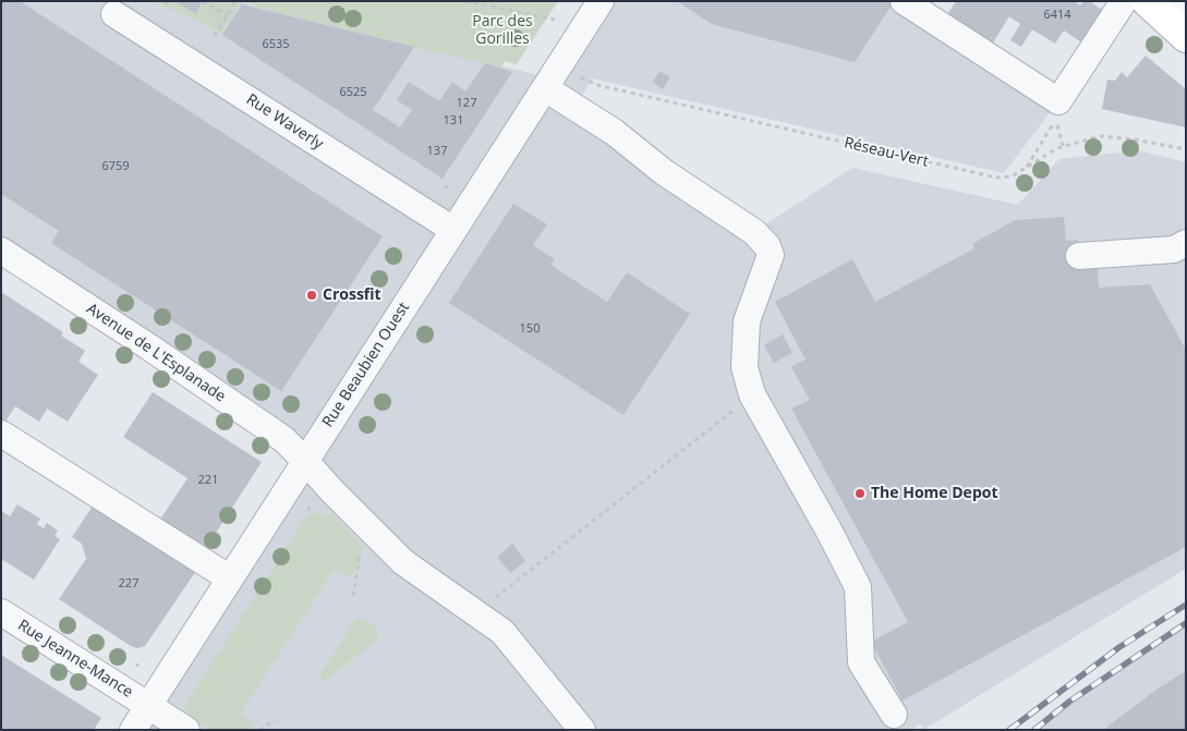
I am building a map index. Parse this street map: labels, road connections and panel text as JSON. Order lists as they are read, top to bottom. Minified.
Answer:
{"streets":{"street":["Rue Waverly","Avenue de L'Esplanade","Rue Beaubien Ouest","Rue Jeanne-Mance"],"path":["Réseau-Vert"]},"crossings":[["Rue Waverly","Rue Beaubien Ouest"],["Avenue de L'Esplanade","Rue Beaubien Ouest"],["Rue Beaubien Ouest","Rue Jeanne-Mance"]],"parks":["Parc des Gorilles"],"places":["Crossfit","The Home Depot"],"house_numbers":["6414","6535","6525","127","131","137","6759","150","221","227"]}
